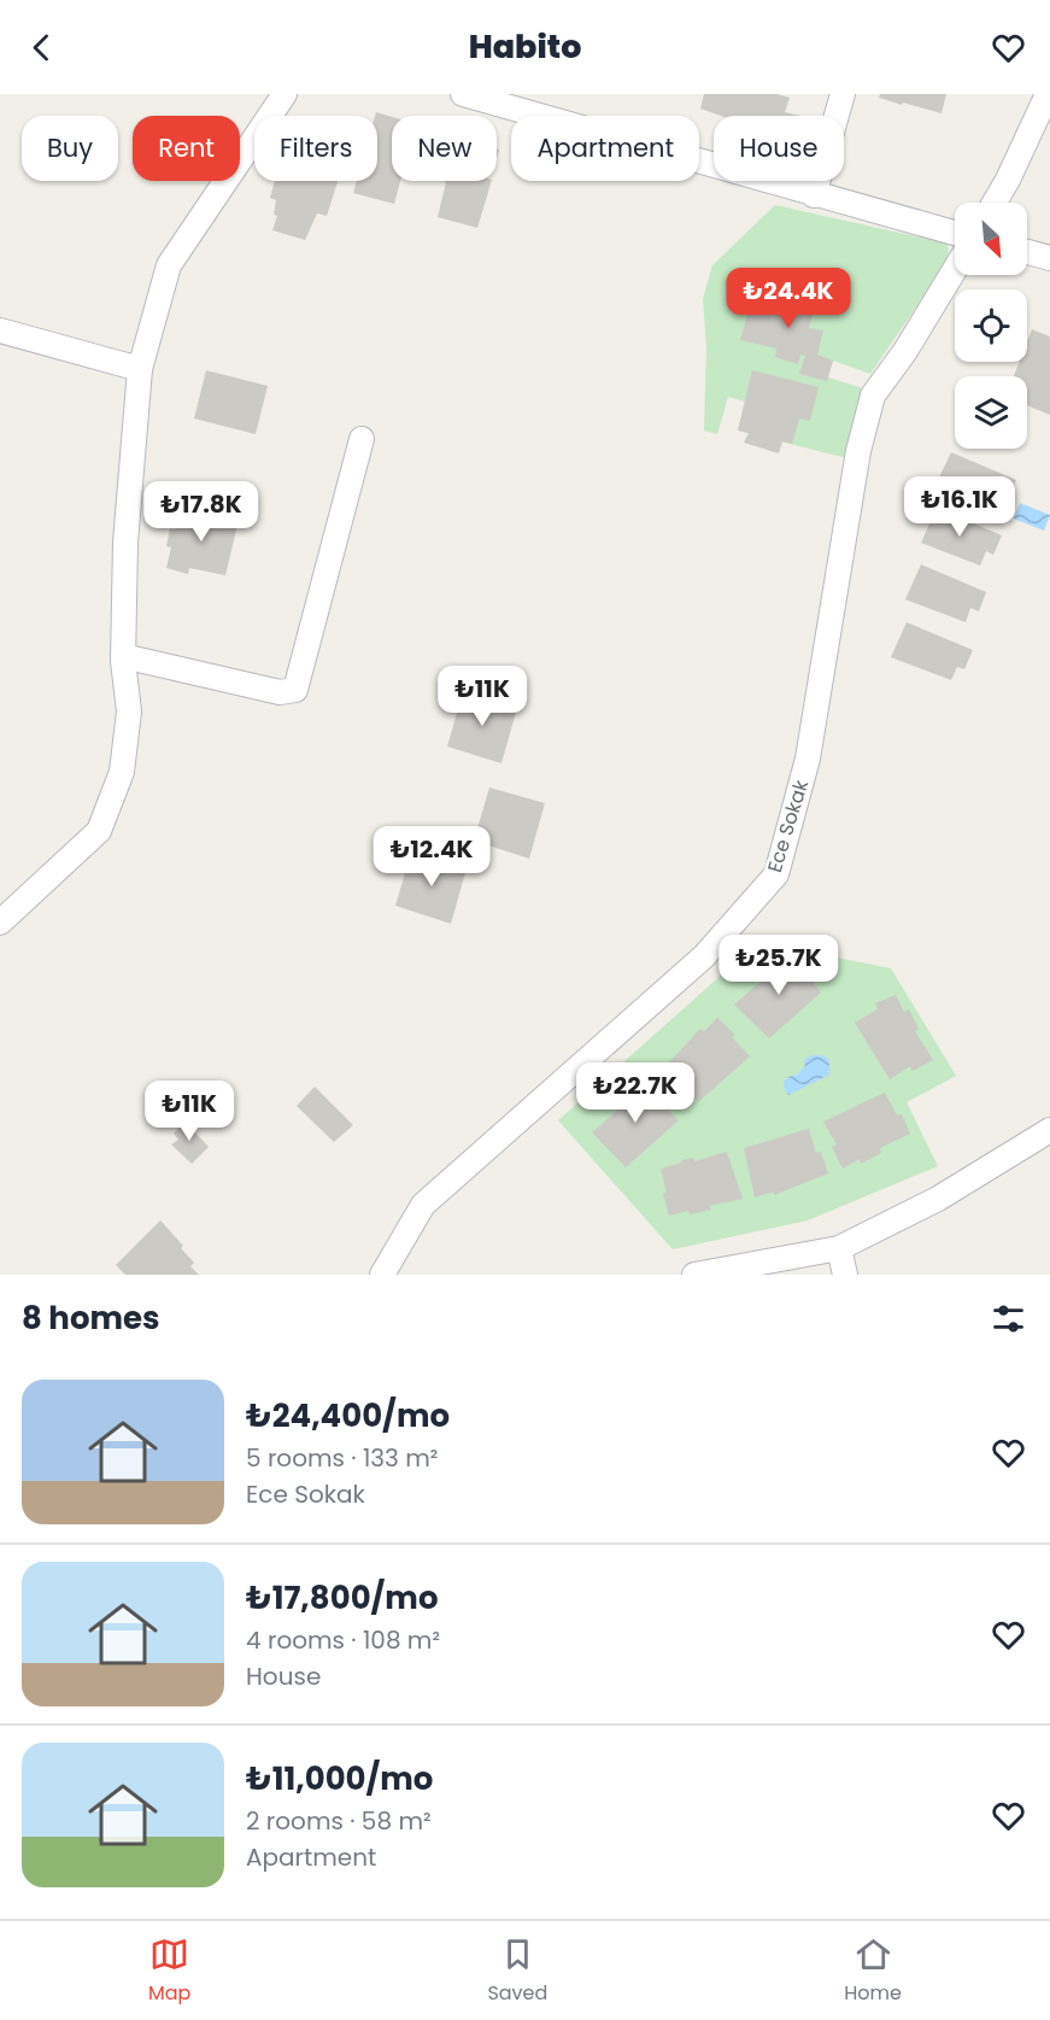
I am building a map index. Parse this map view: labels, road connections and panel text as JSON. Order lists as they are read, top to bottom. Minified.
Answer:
{"streets":{"street":["Ece Sokak"]},"north":"bottom right","page":{"header":"Habito","chip":["Buy","Rent","Filters","New","Apartment","House"],"price":["₺24.4K","₺16.1K","₺17.8K","₺11K","₺12.4K","₺25.7K","₺22.7K","₺11K"],"heading":"8 homes","list":[{"name":"₺24,400/mo","note":"5 rooms · 133 m² · Ece Sokak"},{"name":"₺17,800/mo","note":"4 rooms · 108 m² · House"},{"name":"₺11,000/mo","note":"2 rooms · 58 m² · Apartment"}],"tabs":["Map","Saved","Home"]}}
